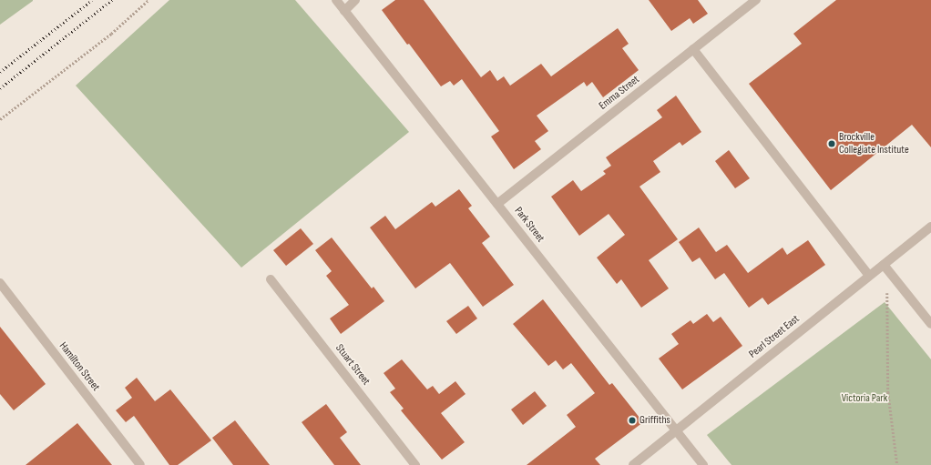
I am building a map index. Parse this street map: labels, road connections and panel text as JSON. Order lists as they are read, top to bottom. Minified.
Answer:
{"streets":{"street":["Emma Street","Park Street","Pearl Street East","Stuart Street","Hamilton Street"]},"crossings":[["Emma Street","Park Street"],["Park Street","Pearl Street East"]],"parks":["Victoria Park"],"places":["Brockville Collegiate Institute","Griffiths"]}
